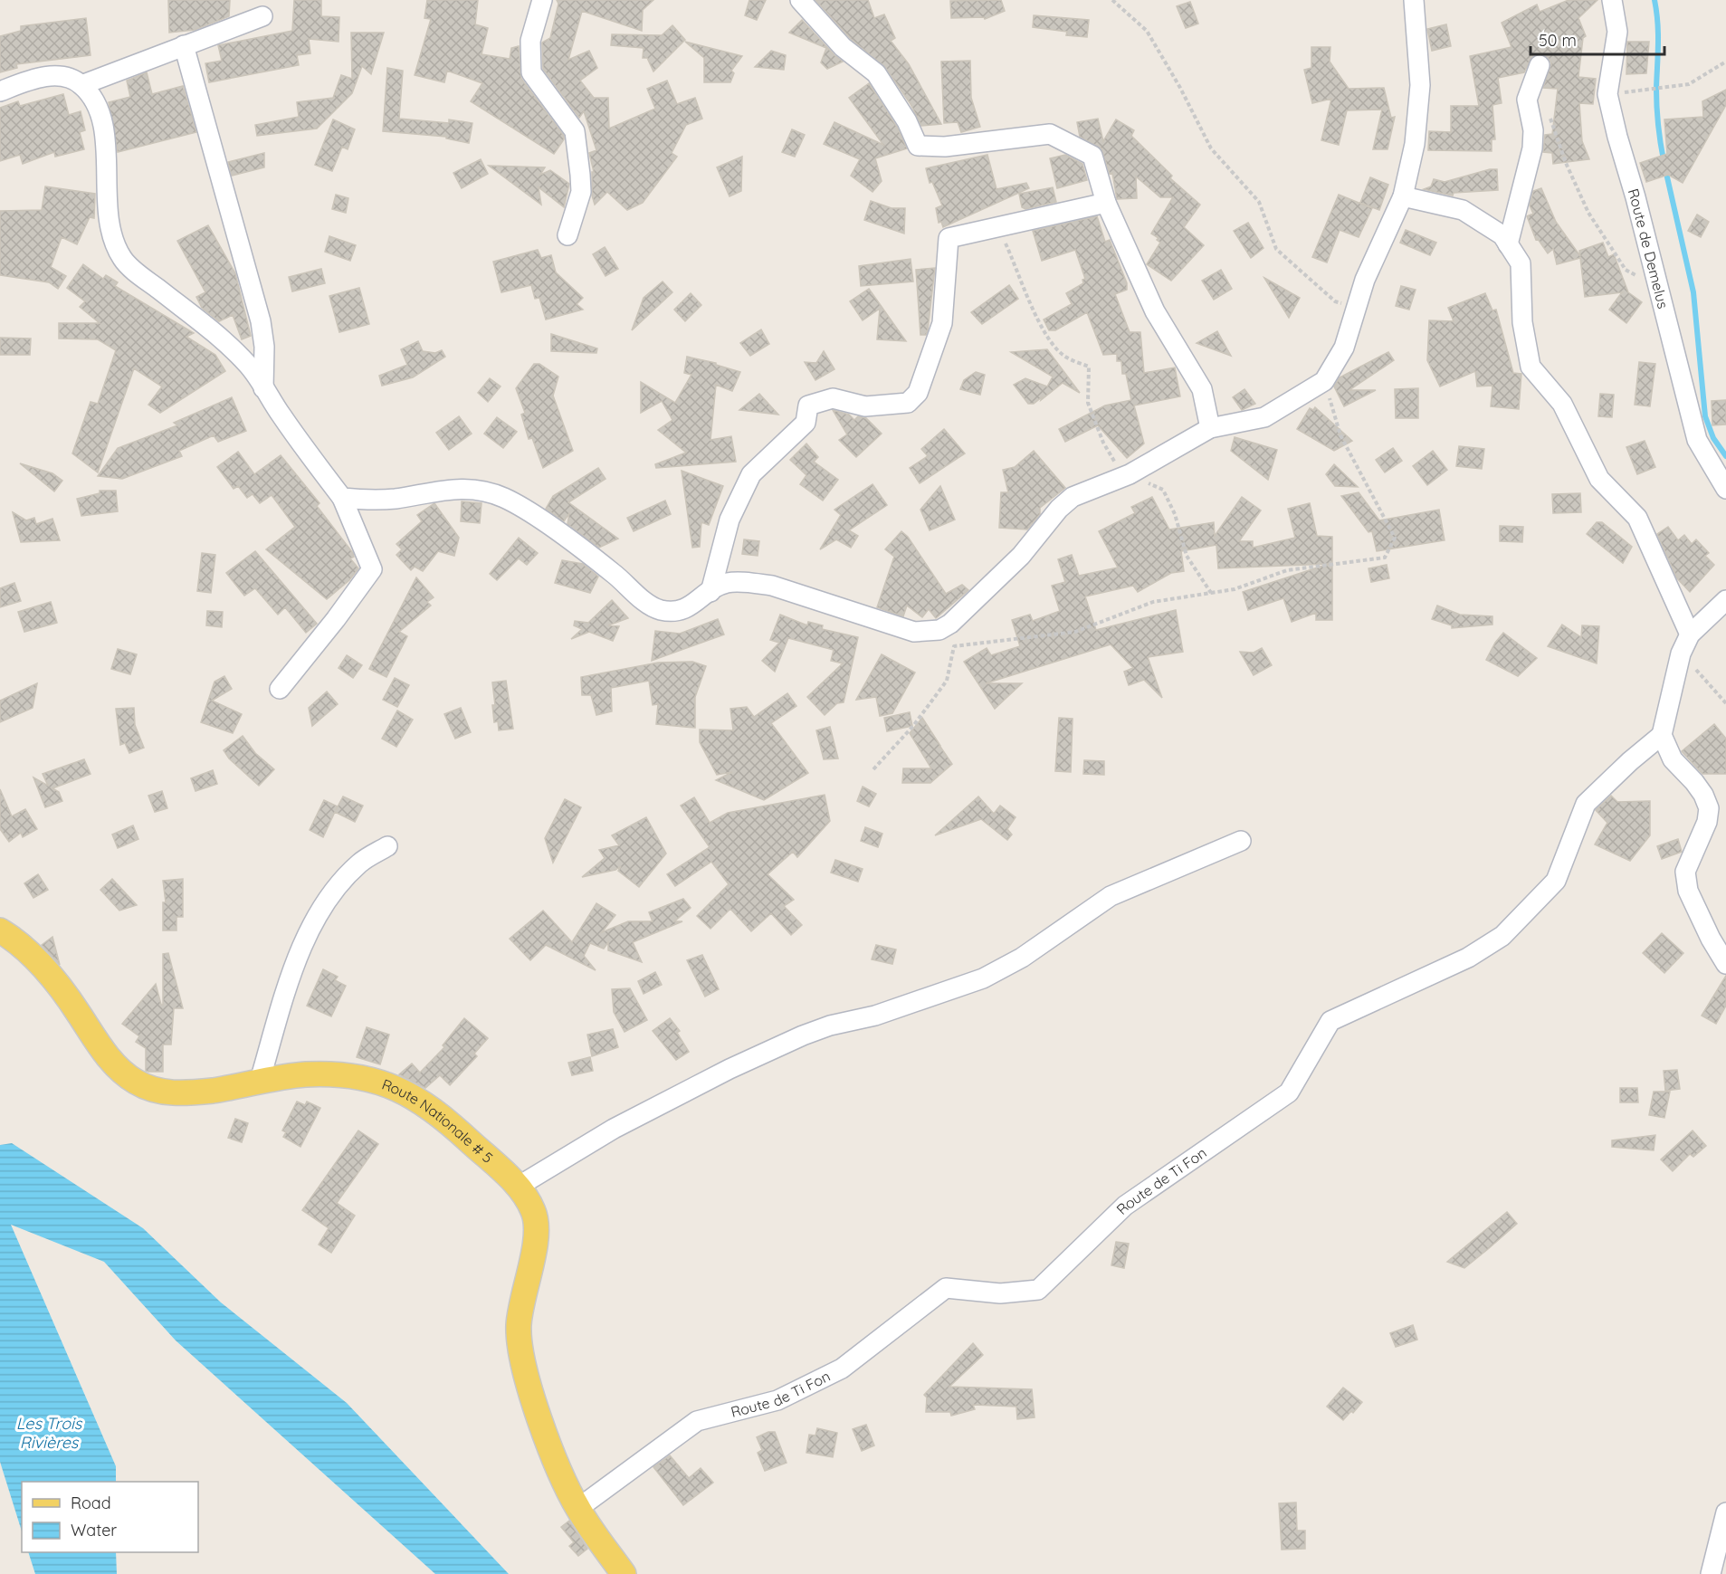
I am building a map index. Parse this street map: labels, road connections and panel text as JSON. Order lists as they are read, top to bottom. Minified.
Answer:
{"streets":{"main road":["Route Nationale # 5"],"street":["Route de Demelus","Route de Ti Fon"]},"crossings":[["Route Nationale # 5","Route de Ti Fon"]],"water":["Les Trois Rivières"],"legend":["Road","Water"],"scale_bar":"50 m"}
